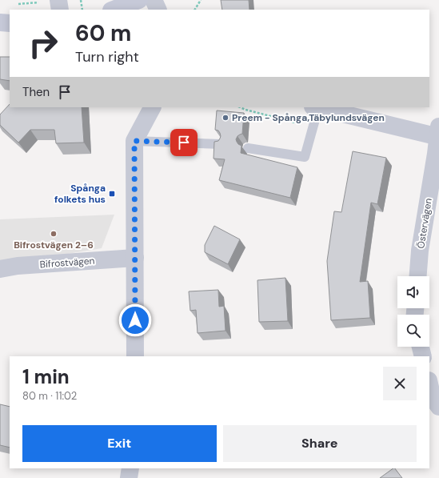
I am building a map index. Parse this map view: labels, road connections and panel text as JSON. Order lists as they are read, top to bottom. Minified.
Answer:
{"streets":{"street":["Östervägen","Bifrostvägen"]},"places":{"other":["Preem - Spånga,Täbylundsvägen","Bifrostvägen 2–6"],"transit":["Spånga folkets hus"]},"page":{"turn":["60 m","Turn right"],"then":"Then","heading":["1 min","80 m · 11:02"],"buttons":["Exit","Share"]}}
